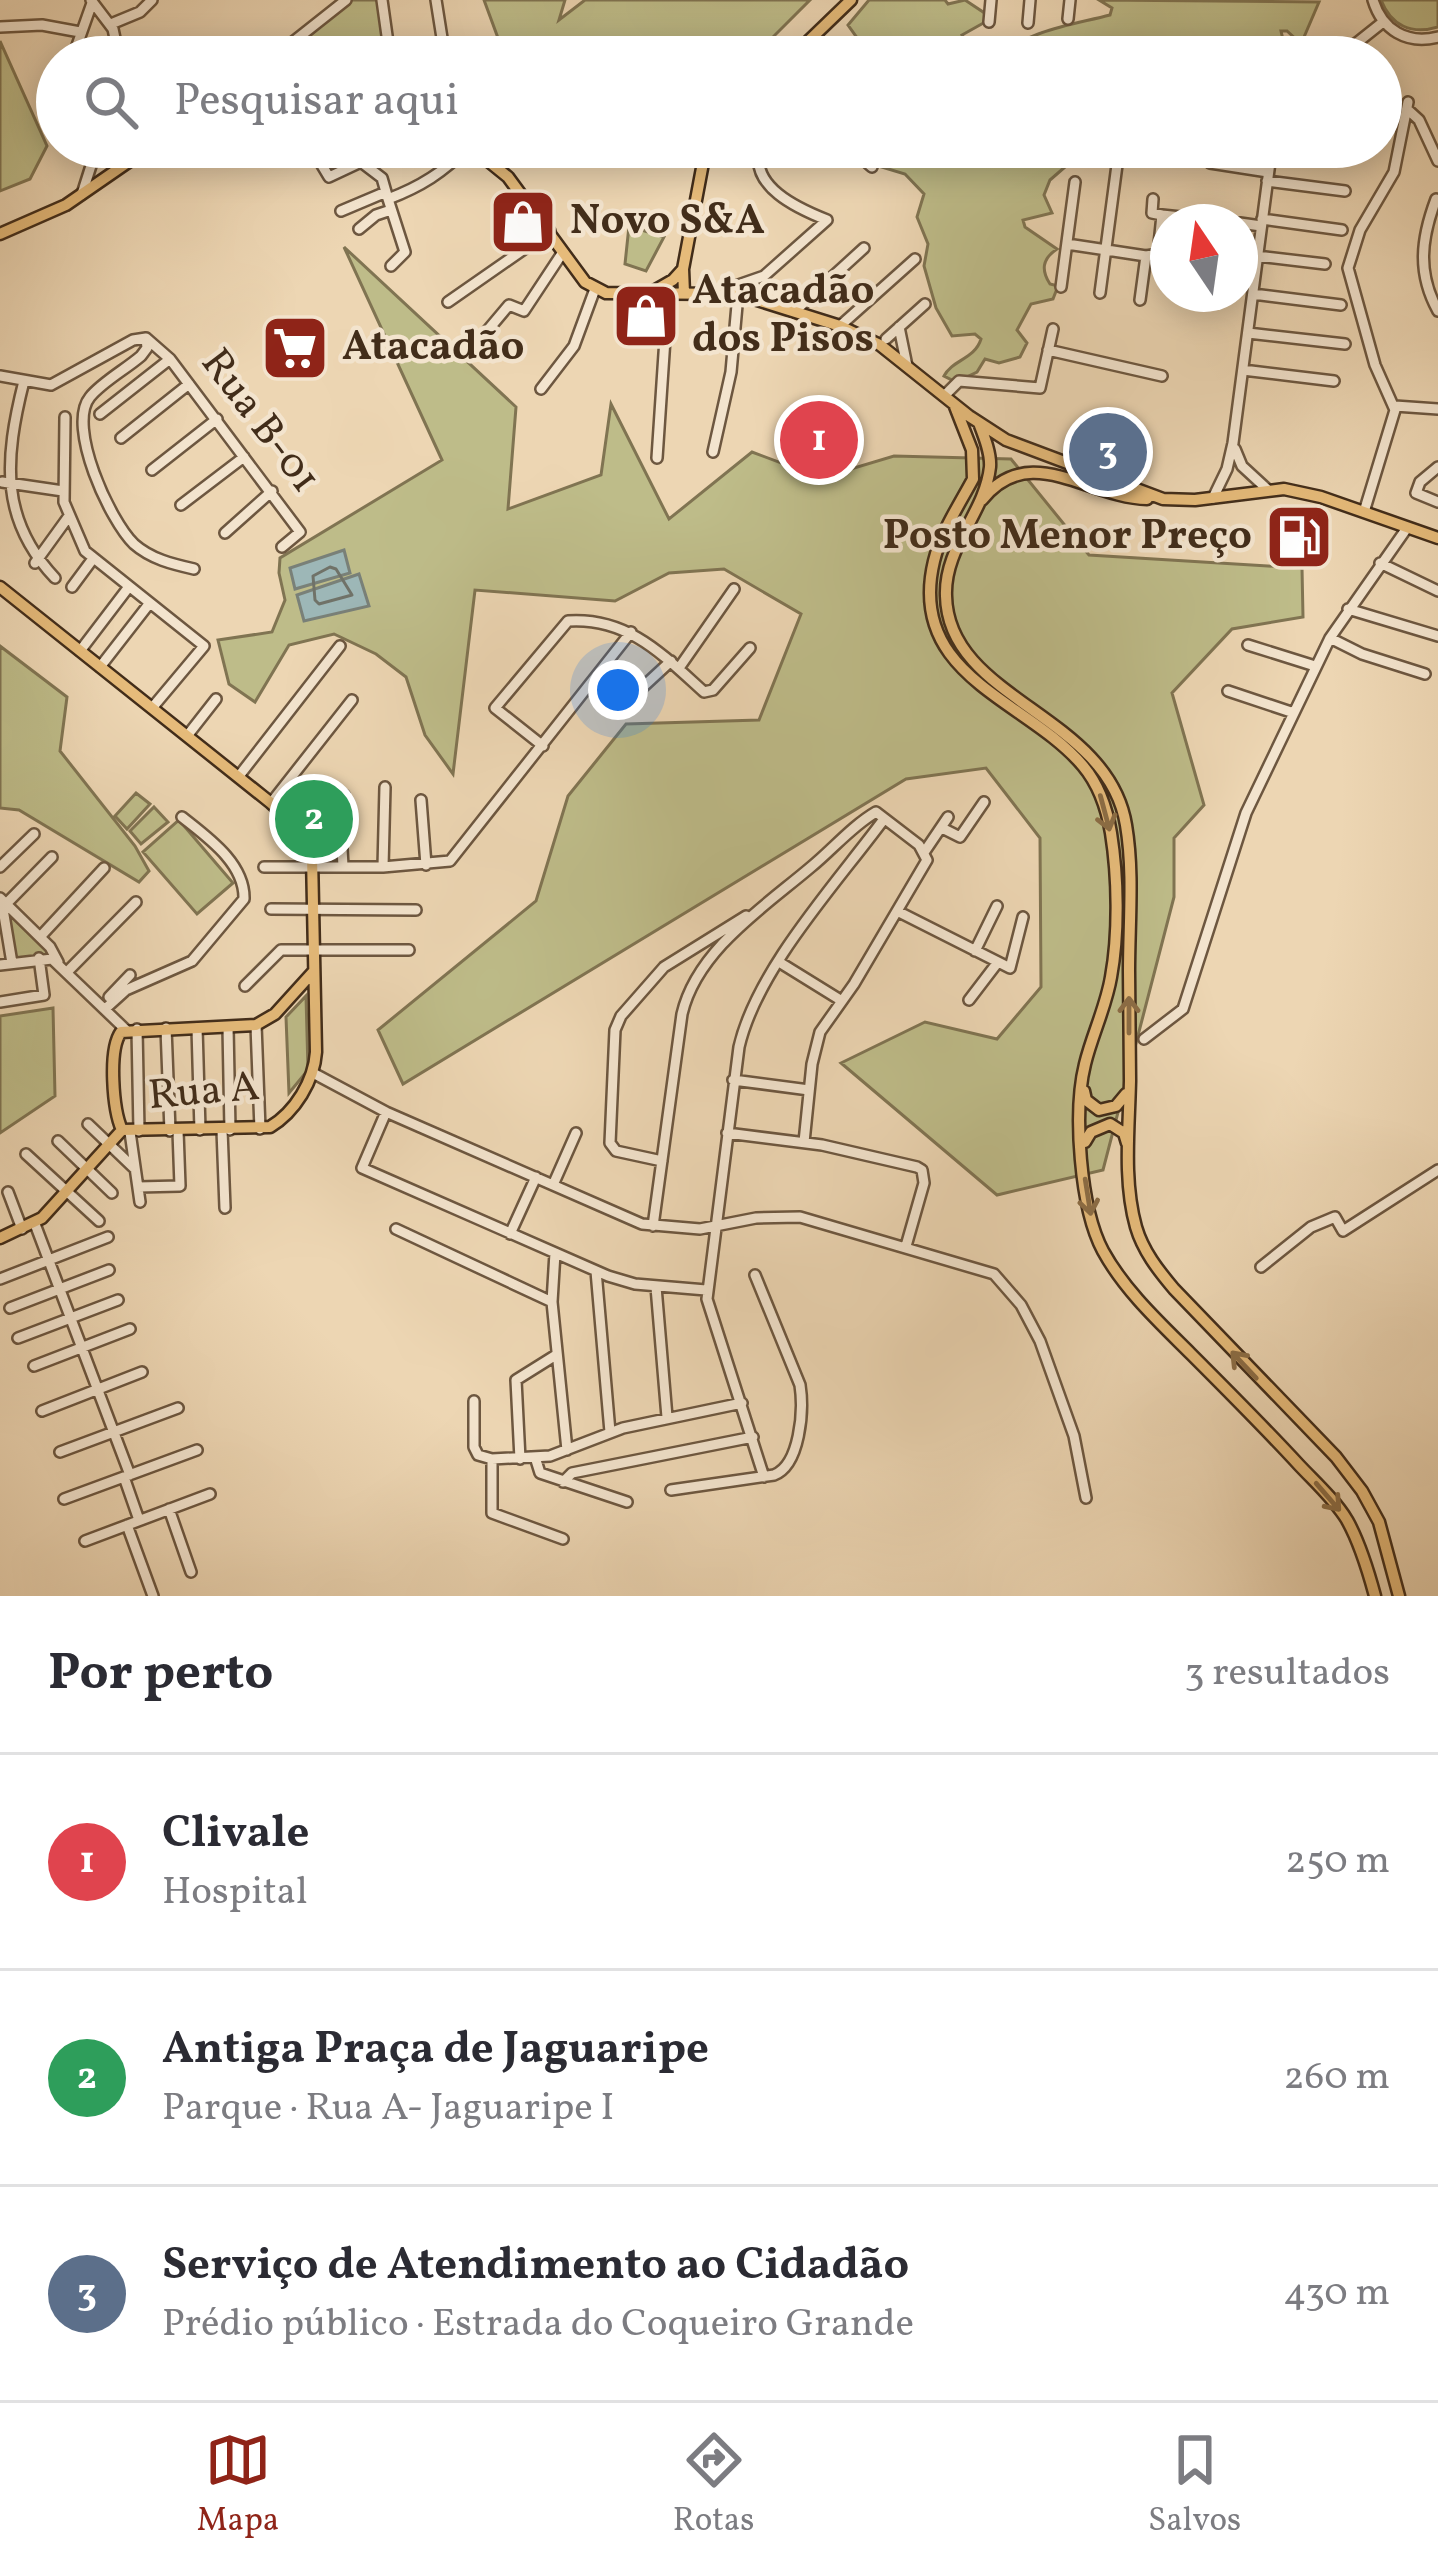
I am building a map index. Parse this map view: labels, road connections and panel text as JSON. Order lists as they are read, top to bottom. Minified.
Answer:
{"streets":{"main road":["Rua A"],"street":["Rua B-01"]},"places":{"shop":["Novo S&A","Atacadão dos Pisos"],"supermarket":["Atacadão"],"fuel station":["Posto Menor Preço"]},"north":"top","page":{"search":"Pesquisar aqui","pins":["1","3","2"],"heading":["Por perto","3 resultados"],"list":[{"mark":"1","name":"Clivale","note":"Hospital","value":"250 m"},{"mark":"2","name":"Antiga Praça de Jaguaripe","note":"Parque · Rua A- Jaguaripe I","value":"260 m"},{"mark":"3","name":"Serviço de Atendimento ao Cidadão","note":"Prédio público · Estrada do Coqueiro Grande","value":"430 m"}],"nav":["Mapa","Rotas","Salvos"]}}
